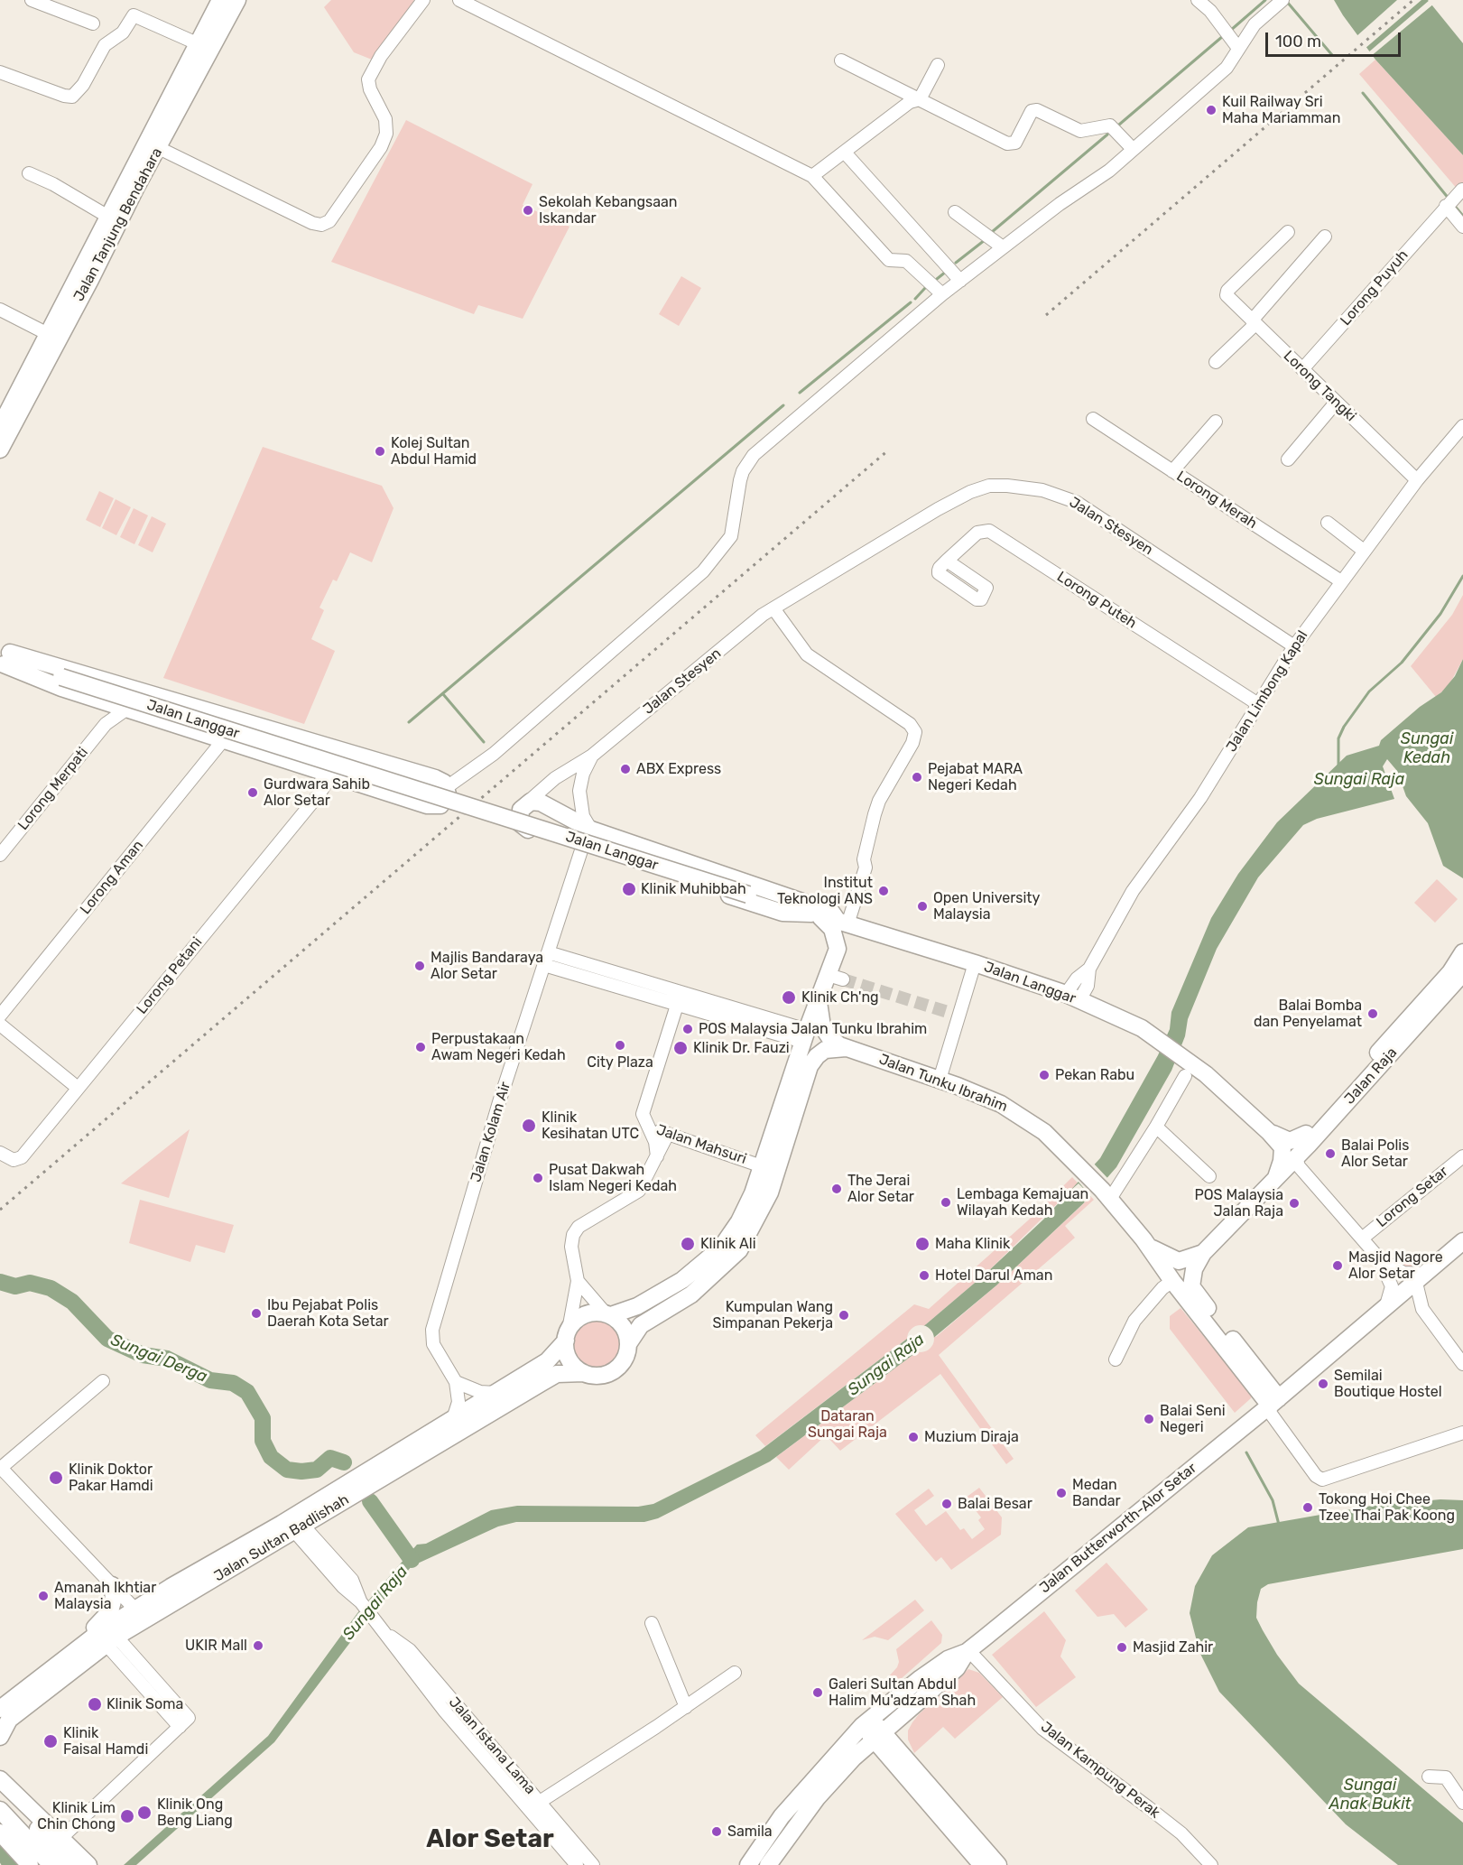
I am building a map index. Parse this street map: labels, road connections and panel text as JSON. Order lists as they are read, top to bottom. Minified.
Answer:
{"streets":{"main road":["Jalan Tanjung Bendahara","Jalan Langgar","Jalan Raja","Jalan Tunku Ibrahim","Jalan Butterworth-Alor Setar","Jalan Sultan Badlishah"],"street":["Lorong Puyuh","Lorong Tangki","Lorong Merah","Jalan Stesyen","Lorong Puteh","Jalan Limbong Kapal","Lorong Merpati","Lorong Aman","Lorong Petani","Jalan Kolam Air","Jalan Mahsuri","Lorong Setar","Jalan Istana Lama","Jalan Kampung Perak"]},"crossings":[["Lorong Puyuh","Lorong Tangki"],["Lorong Tangki","Jalan Limbong Kapal"],["Lorong Merah","Jalan Limbong Kapal"],["Jalan Stesyen","Jalan Limbong Kapal"],["Lorong Puteh","Jalan Limbong Kapal"],["Jalan Limbong Kapal","Jalan Langgar"],["Jalan Langgar","Jalan Raja"],["Jalan Butterworth-Alor Setar","Jalan Kampung Perak"],["Jalan Sultan Badlishah","Jalan Istana Lama"]],"districts":["Alor Setar"],"water":["Sungai Kedah","Sungai Raja","Sungai Derga","Sungai Anak Bukit"],"parks":["Dataran Sungai Raja"],"places":["Kuil Railway Sri Maha Mariamman","Sekolah Kebangsaan Iskandar","Kolej Sultan Abdul Hamid","ABX Express","Pejabat MARA Negeri Kedah","Gurdwara Sahib Alor Setar","Klinik Muhibbah","Institut Teknologi ANS","Open University Malaysia","Majlis Bandaraya Alor Setar","Klinik Ch'ng","Balai Bomba dan Penyelamat","POS Malaysia Jalan Tunku Ibrahim","City Plaza","Perpustakaan Awam Negeri Kedah","Klinik Dr. Fauzi","Pekan Rabu","Klinik Kesihatan UTC","Balai Polis Alor Setar","Pusat Dakwah Islam Negeri Kedah","The Jerai Alor Setar","Lembaga Kemajuan Wilayah Kedah","POS Malaysia Jalan Raja","Klinik Ali","Maha Klinik","Masjid Nagore Alor Setar","Hotel Darul Aman","Ibu Pejabat Polis Daerah Kota Setar","Kumpulan Wang Simpanan Pekerja","Semilai Boutique Hostel","Balai Seni Negeri","Muzium Diraja","Klinik Doktor Pakar Hamdi","Medan Bandar","Balai Besar","Tokong Hoi Chee Tzee Thai Pak Koong","Amanah Ikhtiar Malaysia","UKIR Mall","Masjid Zahir","Galeri Sultan Abdul Halim Mu'adzam Shah","Klinik Soma","Klinik Faisal Hamdi","Klinik Ong Beng Liang","Klinik Lim Chin Chong","Samila"],"scale_bar":"100 m"}
